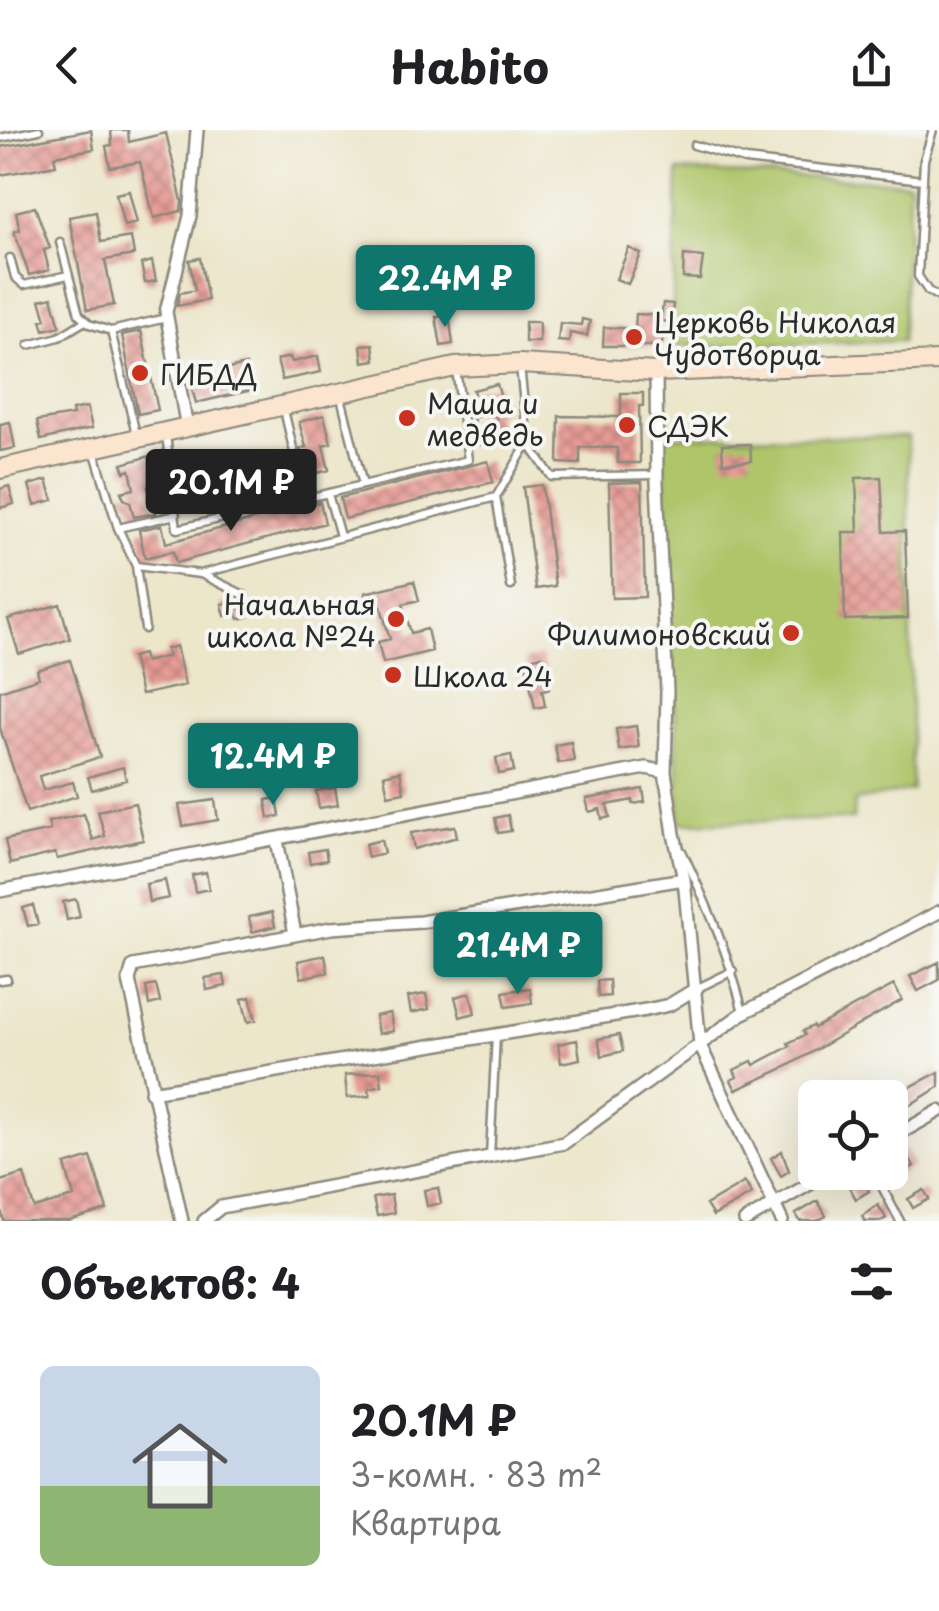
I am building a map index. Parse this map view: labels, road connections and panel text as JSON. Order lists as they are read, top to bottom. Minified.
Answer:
{"places":["Церковь Николая Чудотворца","ГИБДД","Маша и медведь","СДЭК","Начальная школа №24","Филимоновский","Школа 24"],"page":{"header":"Habito","price":["22.4M ₽","20.1M ₽","12.4M ₽","21.4M ₽"],"heading":"Объектов: 4","list":[{"name":"20.1M ₽","note":"3-комн. · 83 m² · Квартира"}]}}
